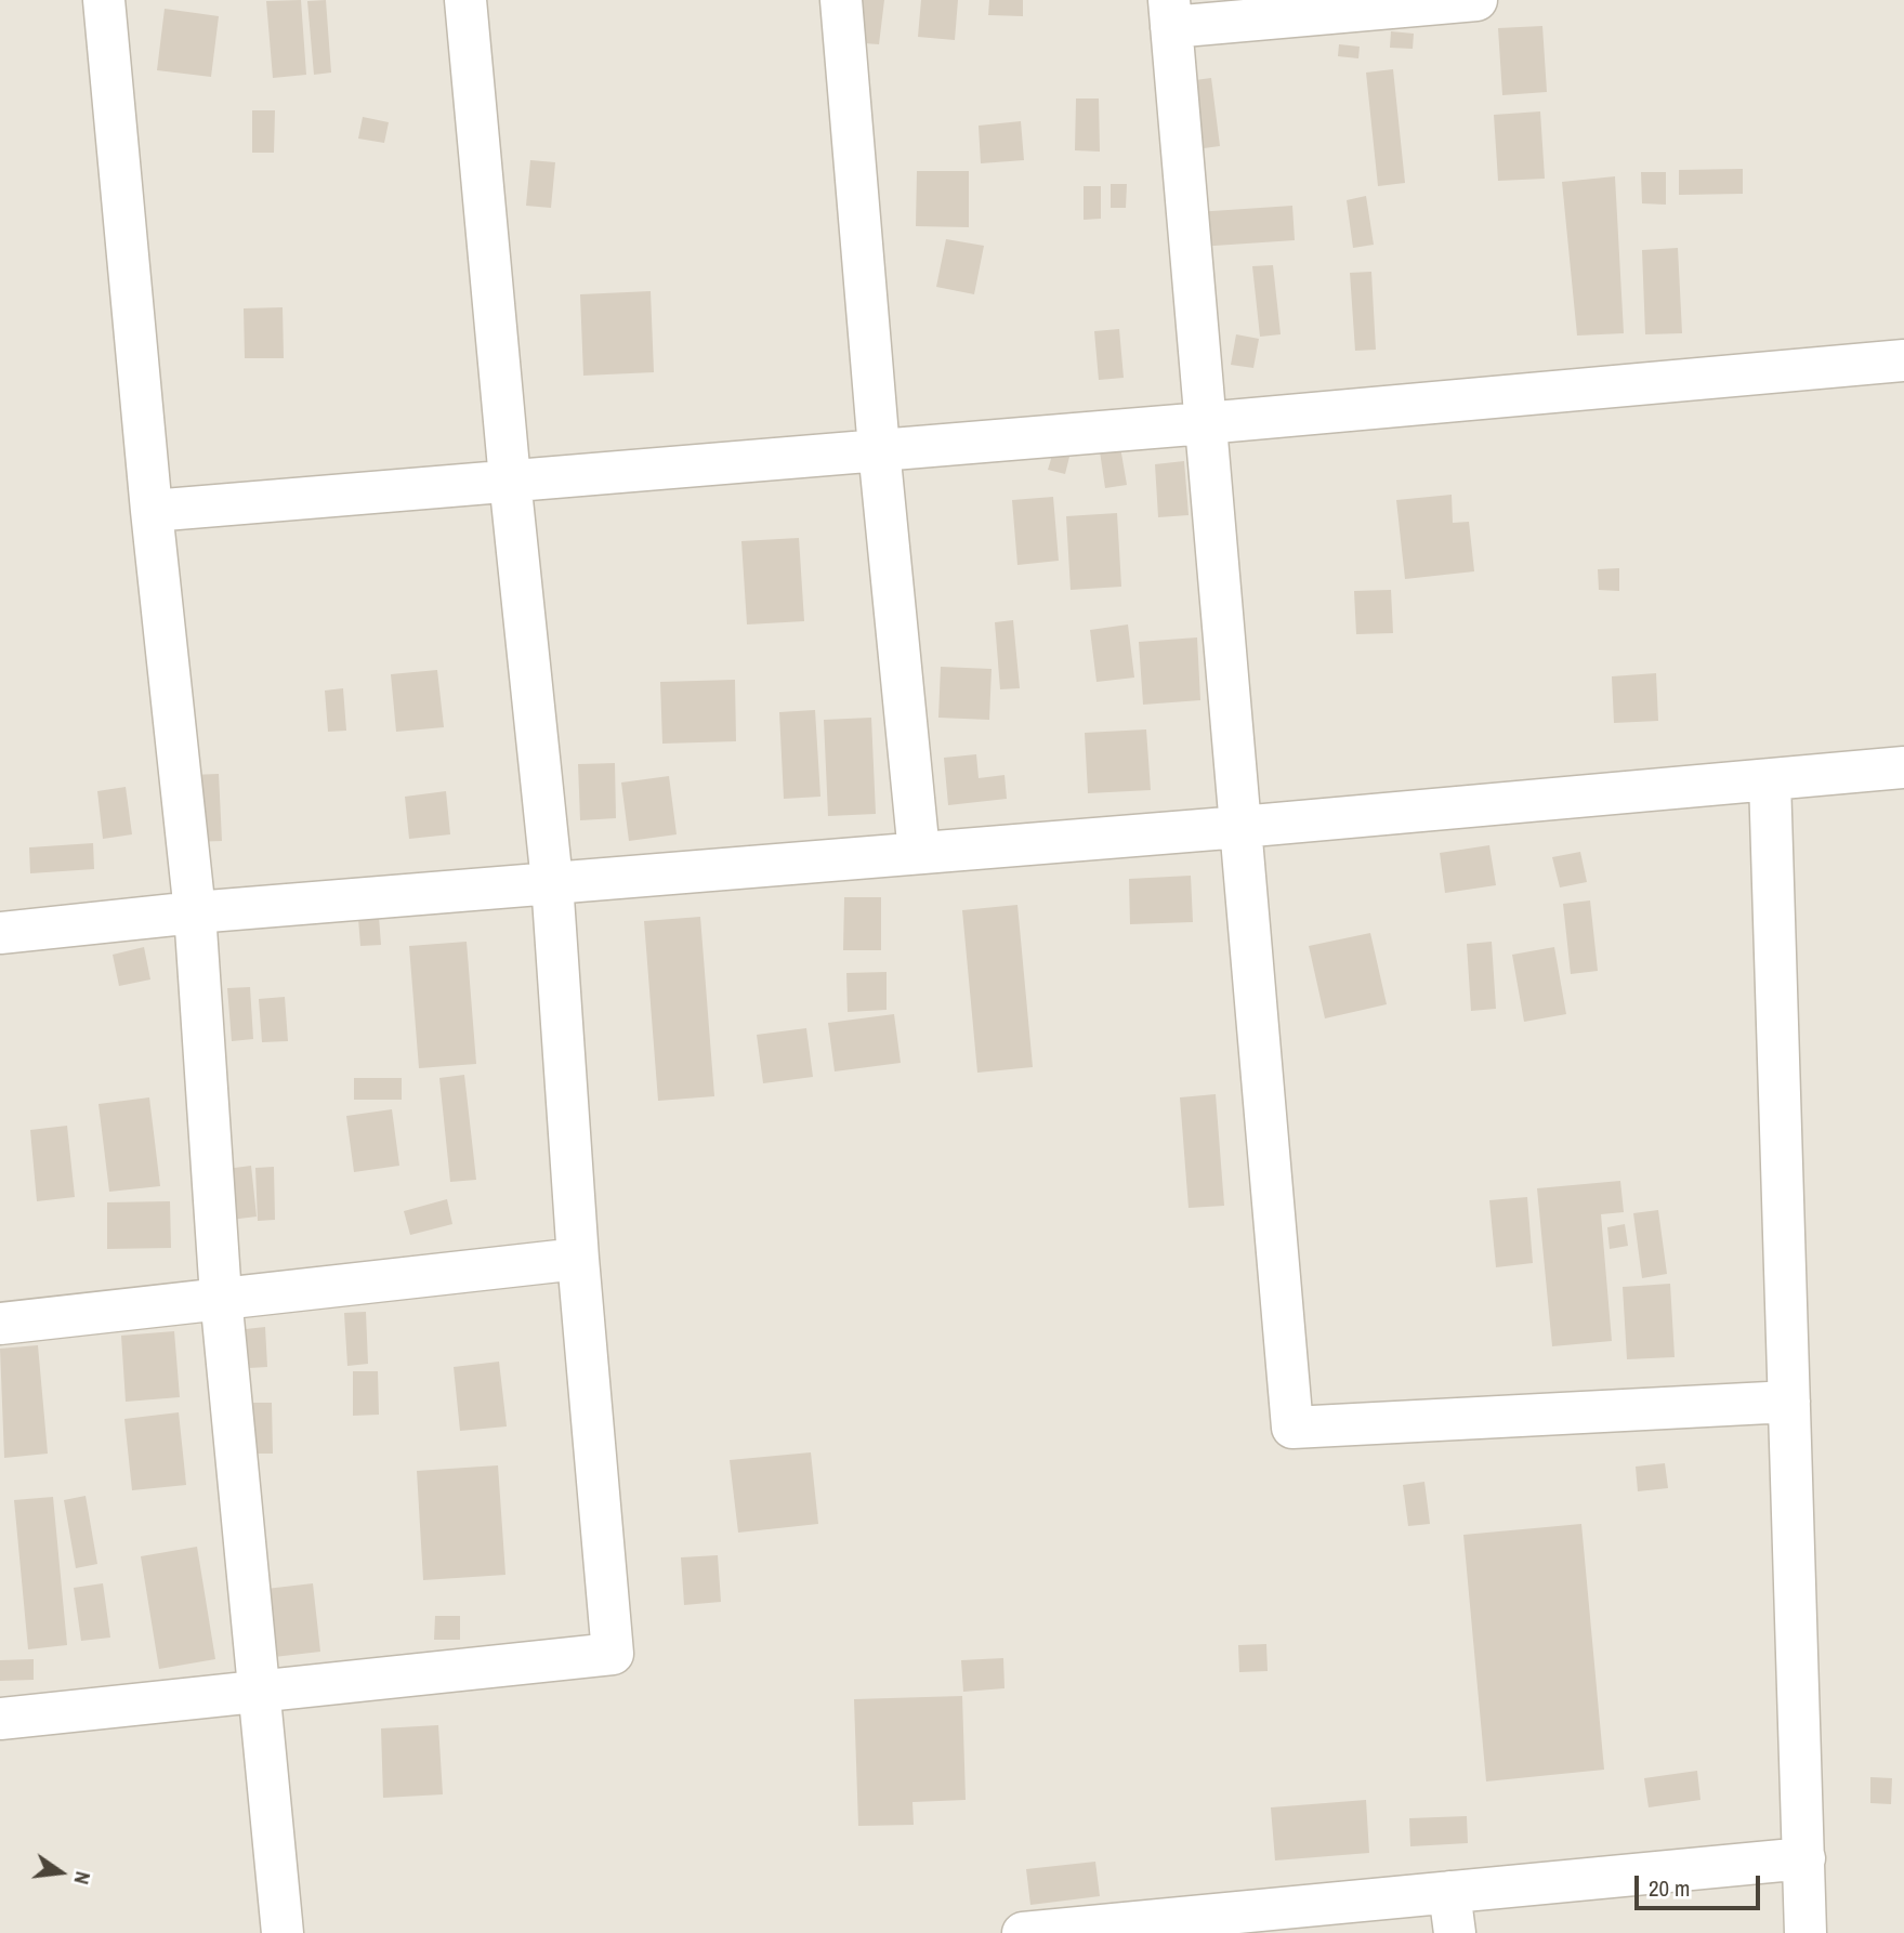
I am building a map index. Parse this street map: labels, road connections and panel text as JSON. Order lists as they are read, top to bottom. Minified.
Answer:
{"scale_bar":"20 m","north":"right"}
